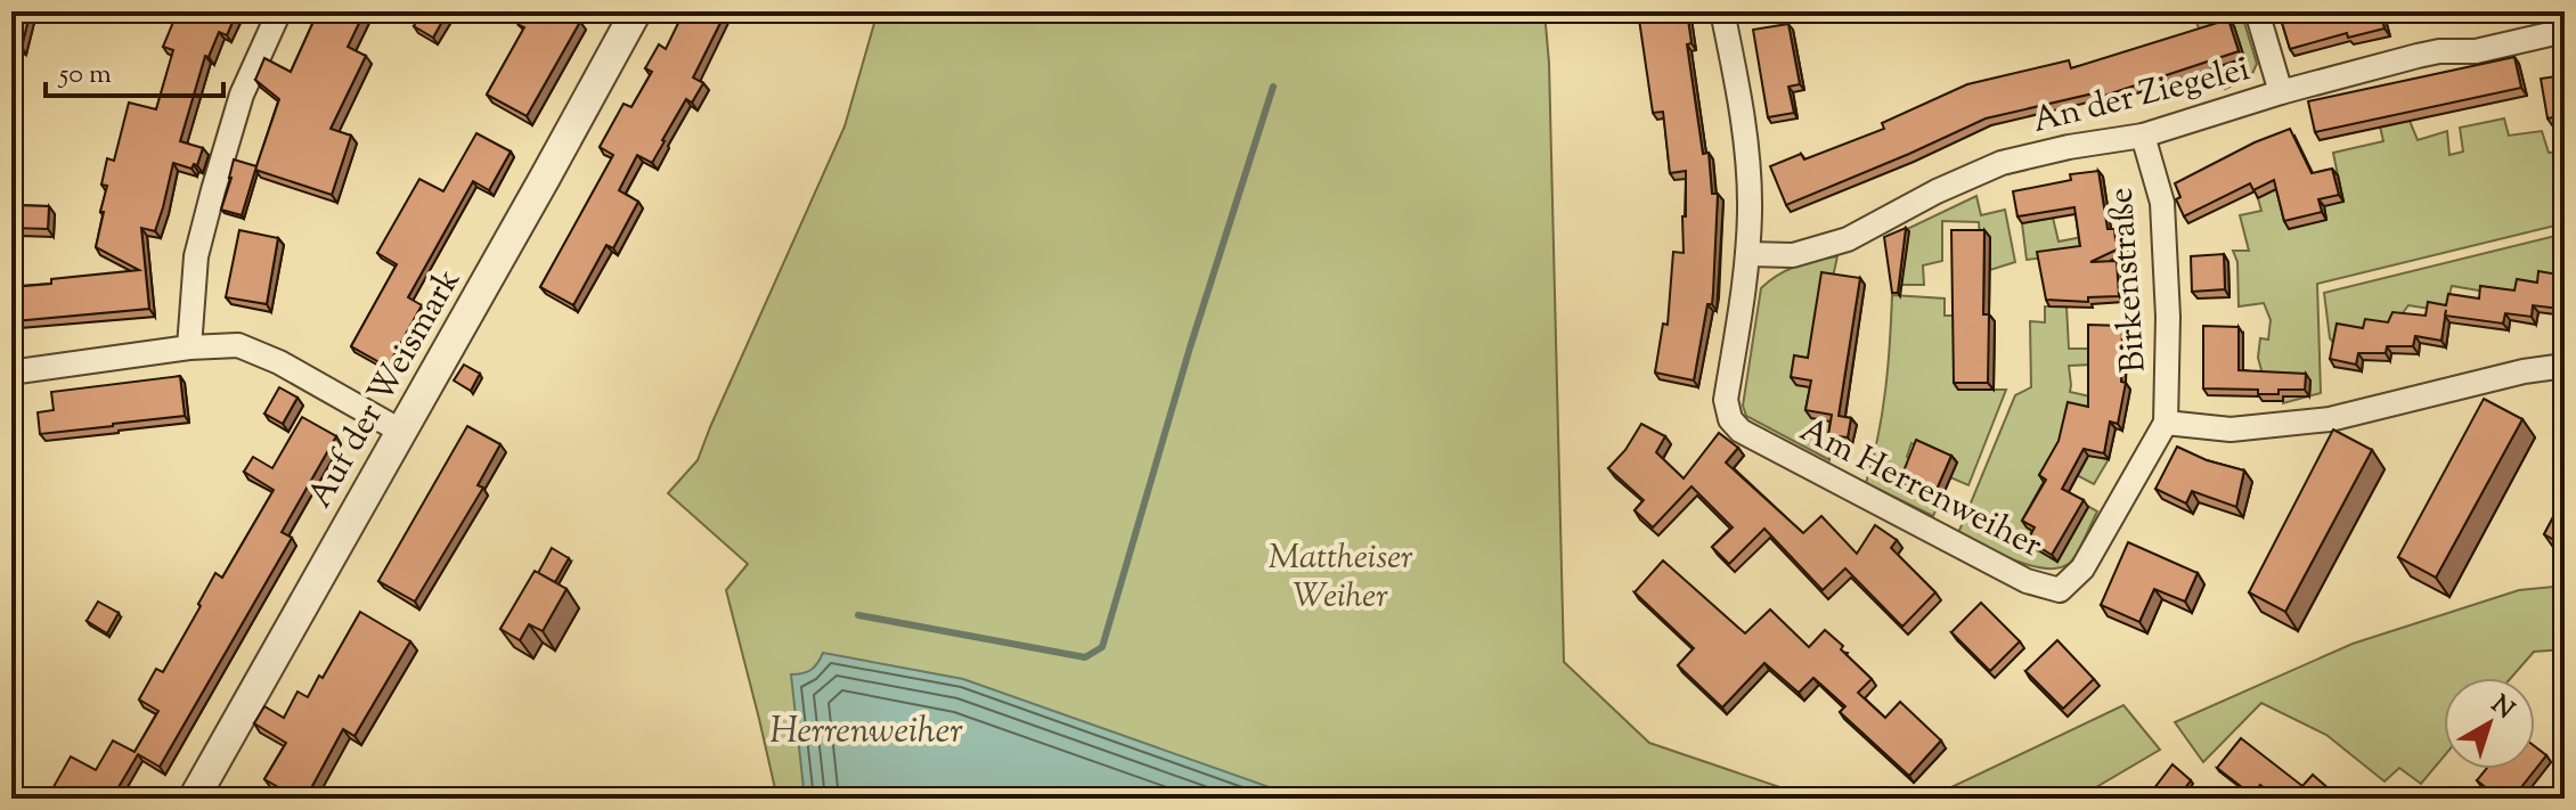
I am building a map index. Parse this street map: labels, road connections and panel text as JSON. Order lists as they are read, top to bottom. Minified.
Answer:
{"streets":{"street":["An der Ziegelei","Birkenstraße","Auf der Weismark","Am Herrenweiher"]},"crossings":[["An der Ziegelei","Birkenstraße"],["An der Ziegelei","Am Herrenweiher"],["Birkenstraße","Am Herrenweiher"]],"water":["Herrenweiher"],"parks":["Mattheiser Weiher"],"scale_bar":"50 m","north":"top right"}
